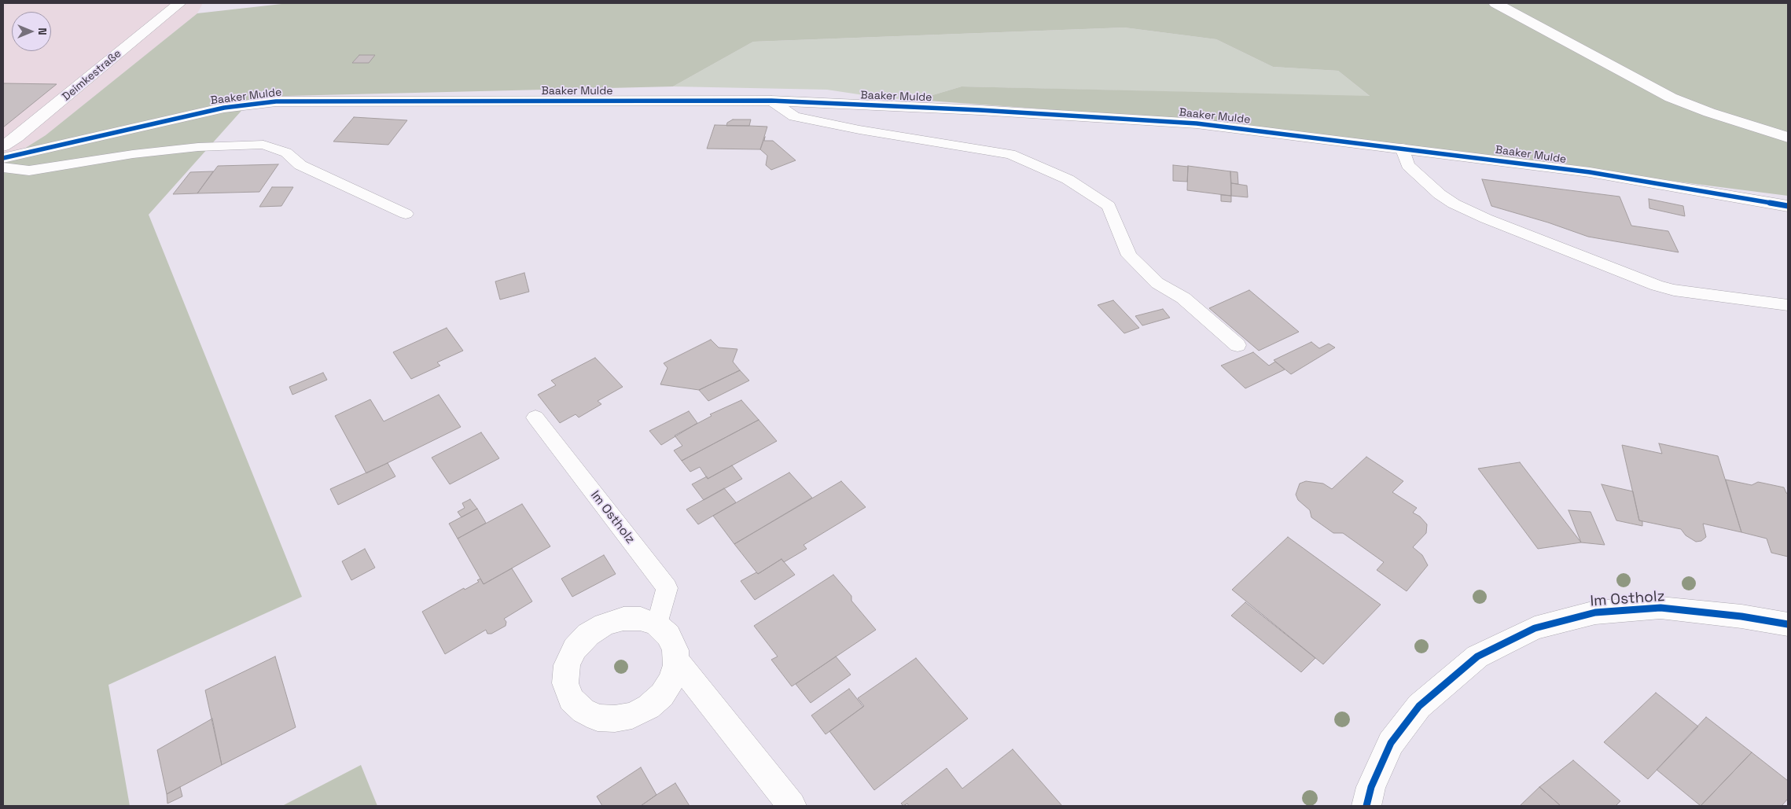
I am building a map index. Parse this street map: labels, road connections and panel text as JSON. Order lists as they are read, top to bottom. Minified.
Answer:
{"streets":{"street":["Deimkestraße","Baaker Mulde","Im Ostholz"]},"north":"right"}
